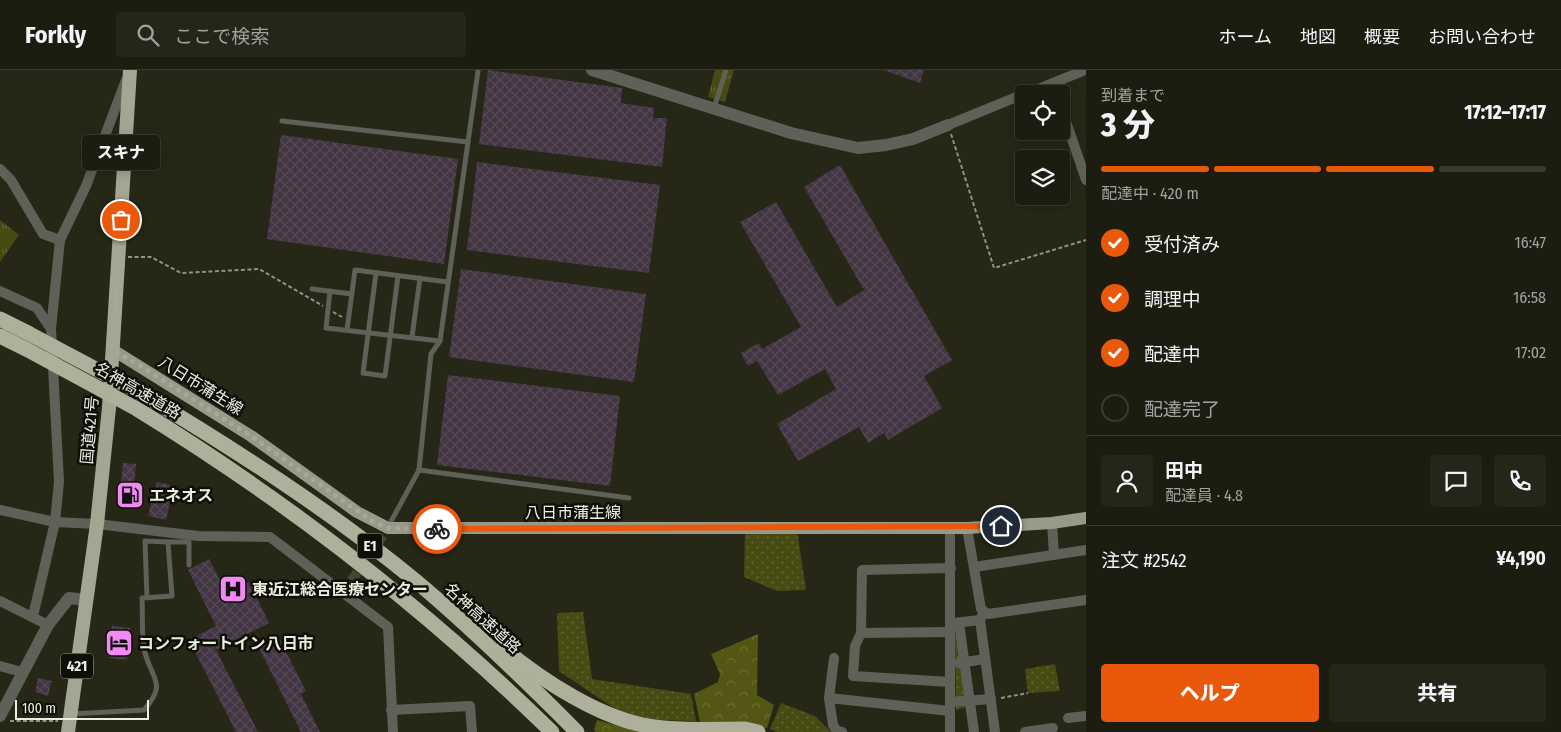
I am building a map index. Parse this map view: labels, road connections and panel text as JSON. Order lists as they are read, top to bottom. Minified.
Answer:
{"streets":{"highway":["名神高速道路","国道421号","E1","421"],"main road":["八日市蒲生線"]},"crossings":[["八日市蒲生線","国道421号"]],"places":{"other":["スキナ"],"fuel station":["エネオス"],"hospital":["東近江総合医療センター"],"hotel":["コンフォートイン八日市"]},"scale_bar":"100 m","page":{"header":"Forkly","search":"ここで検索","nav":["ホーム","地図","概要","お問い合わせ"],"heading":["3 分","到着まで","17:12–17:17"],"panel":["田中","配達員 · 4.8","注文 #2542","¥4,190"],"bubble":"スキナ","bar":"配達中 · 420 m","list":[["受付済み","16:47"],["調理中","16:58"],["配達中","17:02"],"配達完了"],"buttons":["ヘルプ","共有"],"scale":"100 m"}}
